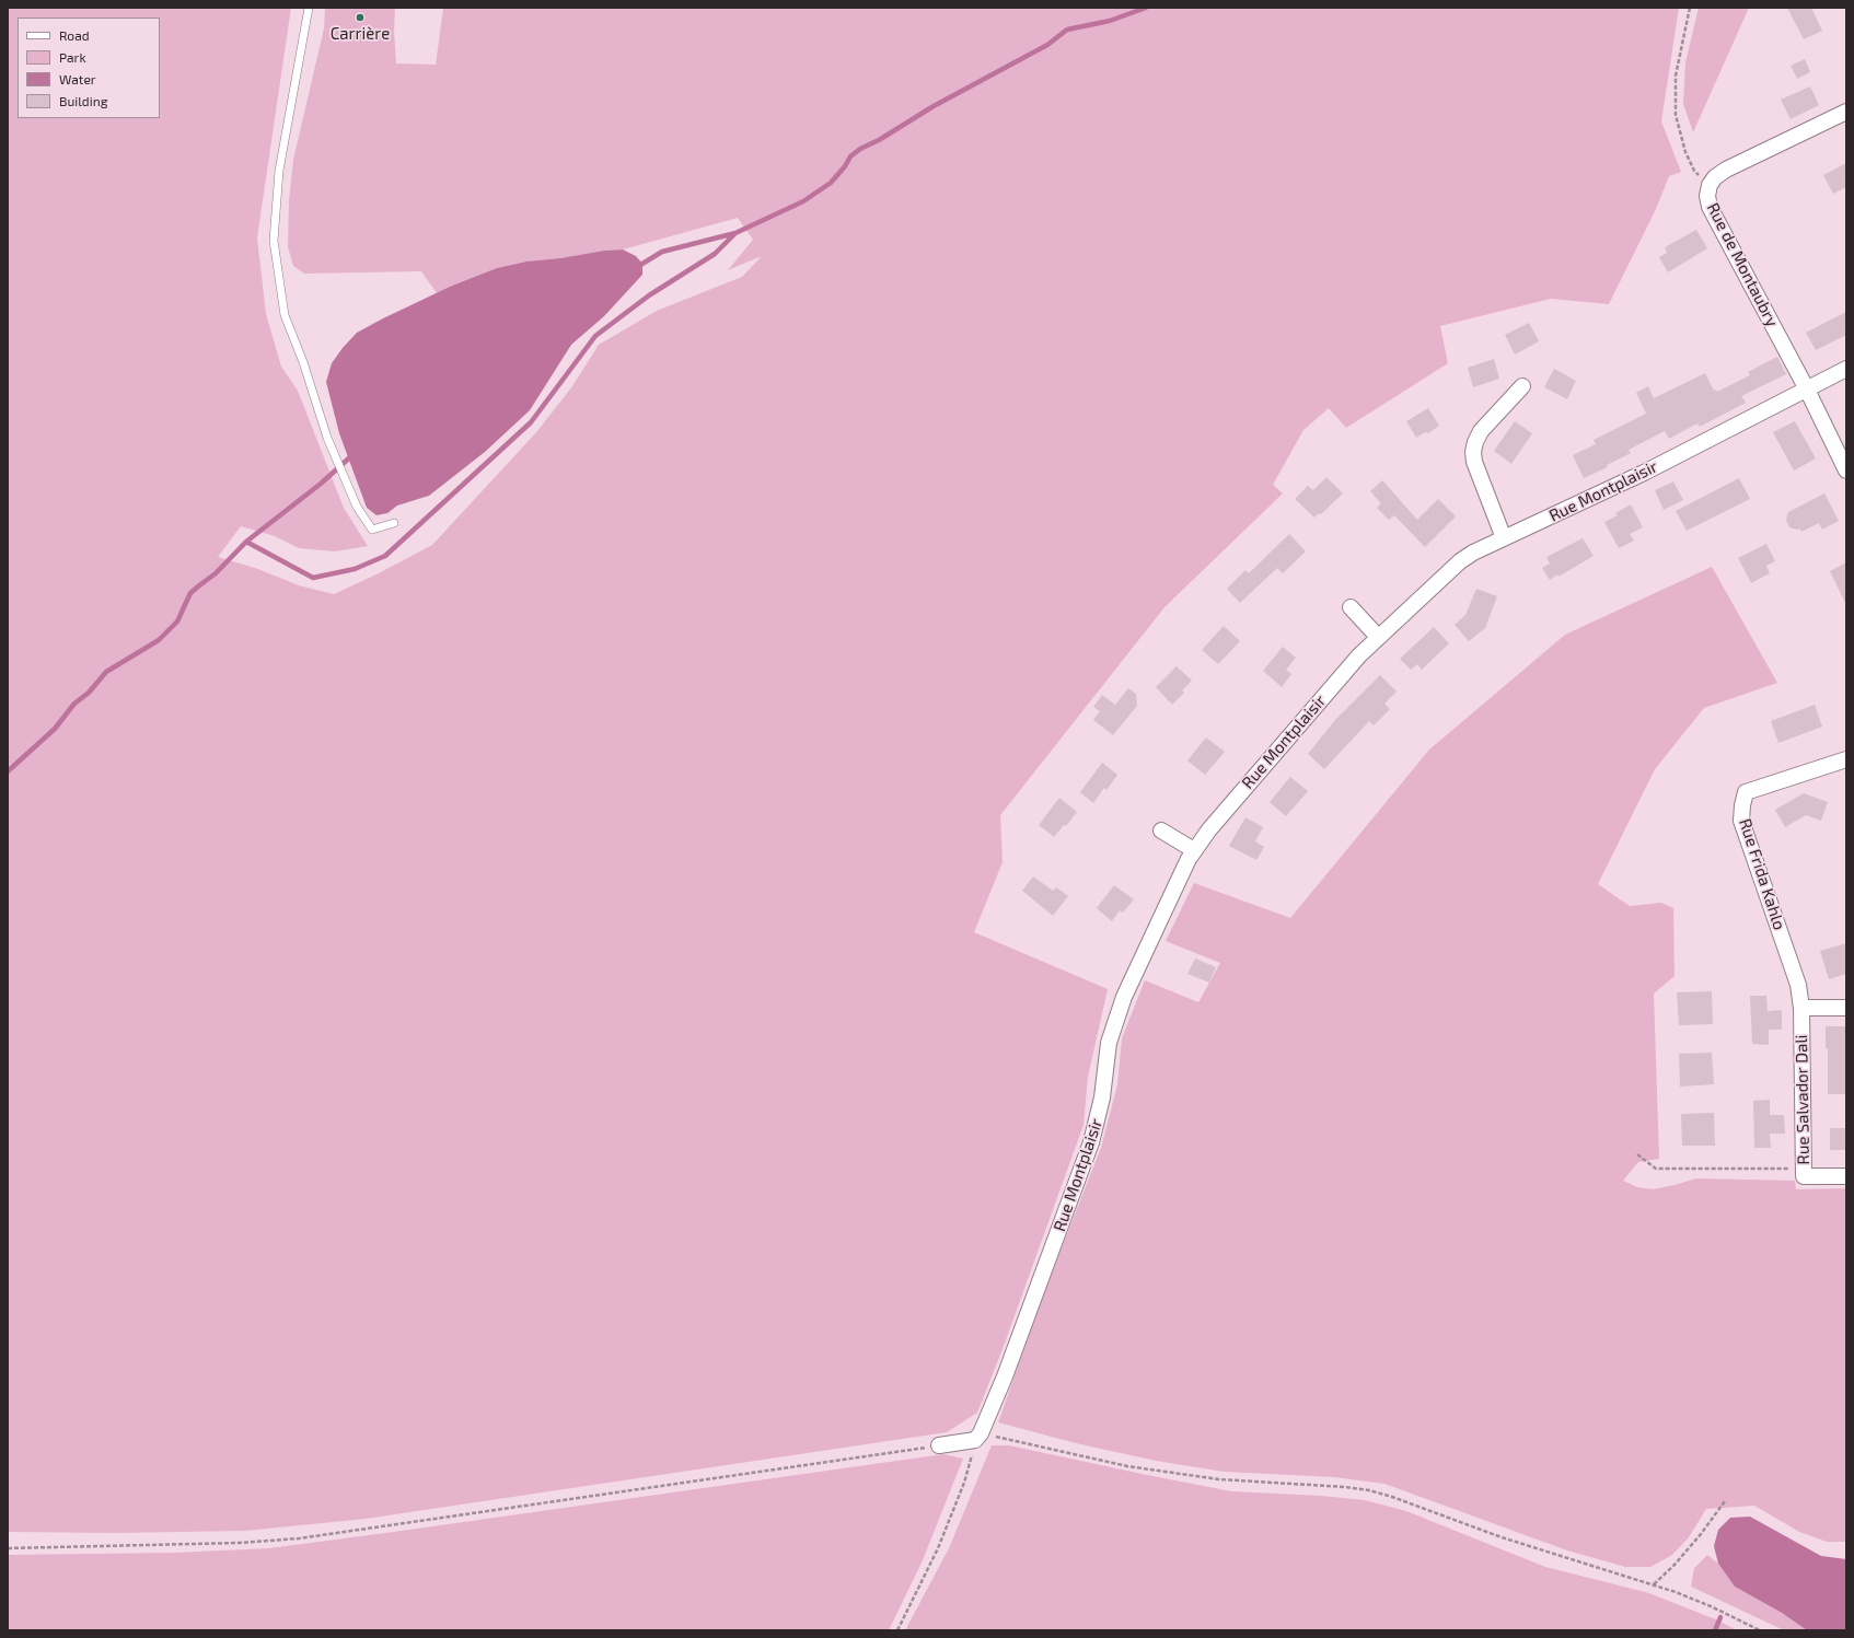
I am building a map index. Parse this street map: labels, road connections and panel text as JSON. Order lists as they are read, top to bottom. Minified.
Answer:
{"streets":{"street":["Rue de Montaubry","Rue Montplaisir","Rue Frida Kahlo","Rue Salvador Dali"]},"crossings":[["Rue de Montaubry","Rue Montplaisir"],["Rue Frida Kahlo","Rue Salvador Dali"]],"places":["Carrière"],"legend":["Road","Park","Water","Building"]}
